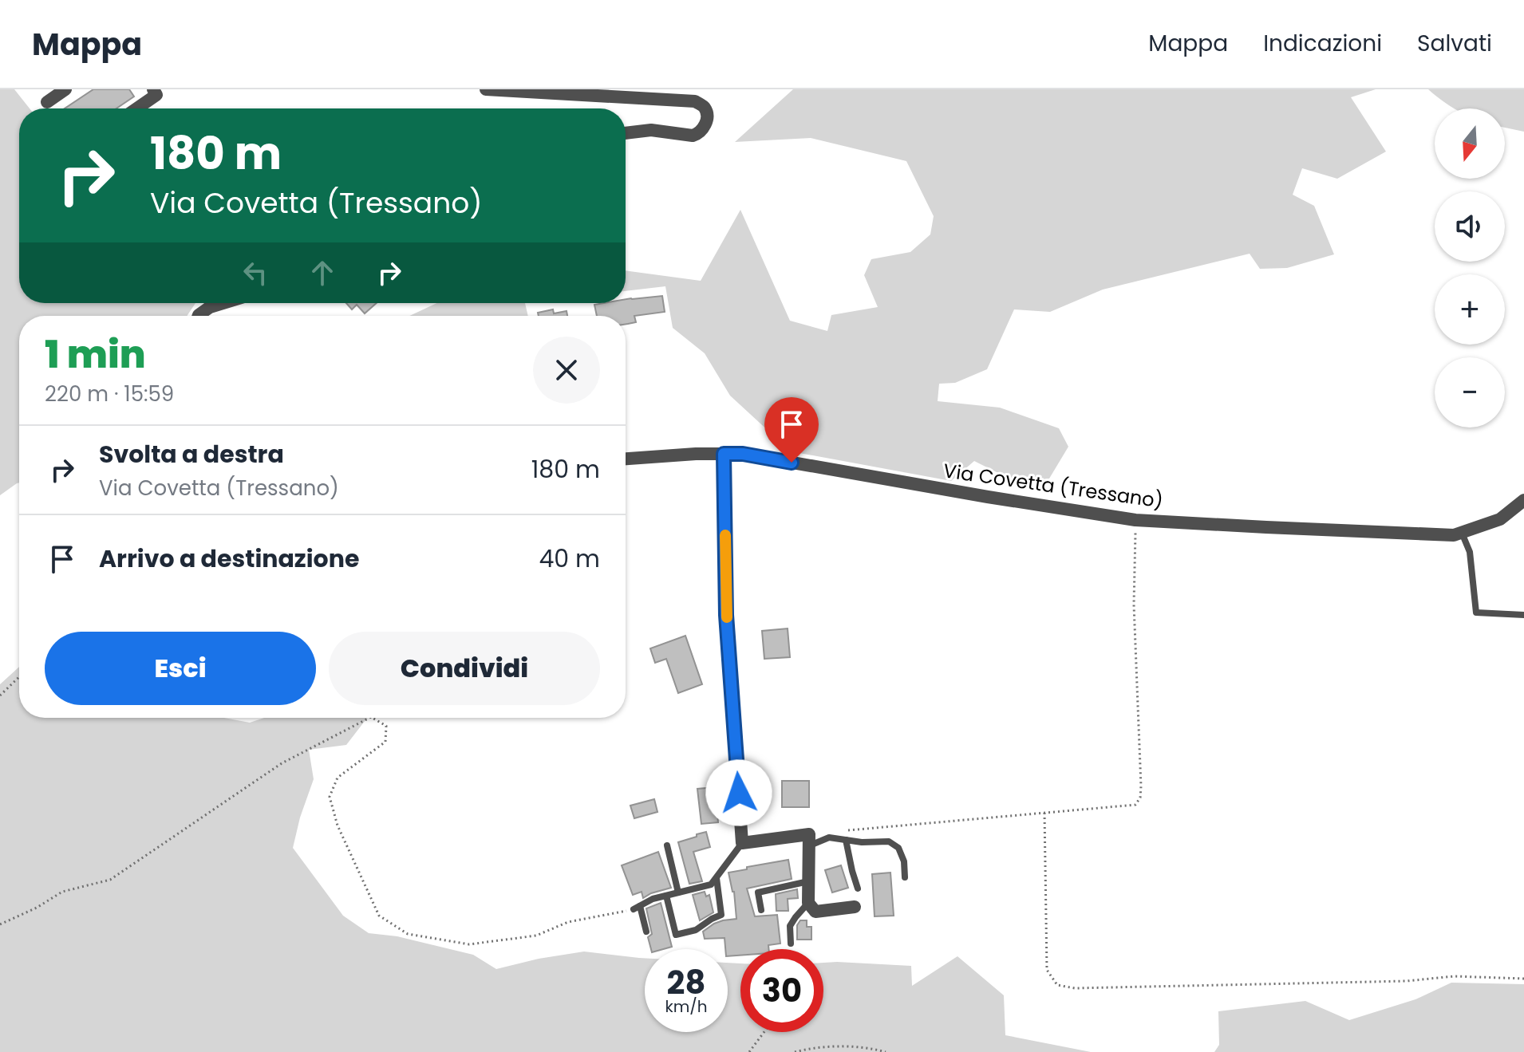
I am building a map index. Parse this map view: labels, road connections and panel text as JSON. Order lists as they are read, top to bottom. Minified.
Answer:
{"streets":{"street":["Via Covetta (Tressano)"]},"north":"bottom","page":{"header":"Mappa","nav":["Mappa","Indicazioni","Salvati"],"map_buttons":["+","−"],"turn":["180 m","Via Covetta (Tressano)"],"heading":["1 min","220 m · 15:59"],"list":[{"name":"Svolta a destra","note":"Via Covetta (Tressano)","value":"180 m"},{"name":"Arrivo a destinazione","value":"40 m"}],"buttons":["Esci","Condividi"],"speed":"28 km/h","limit":"30"}}
